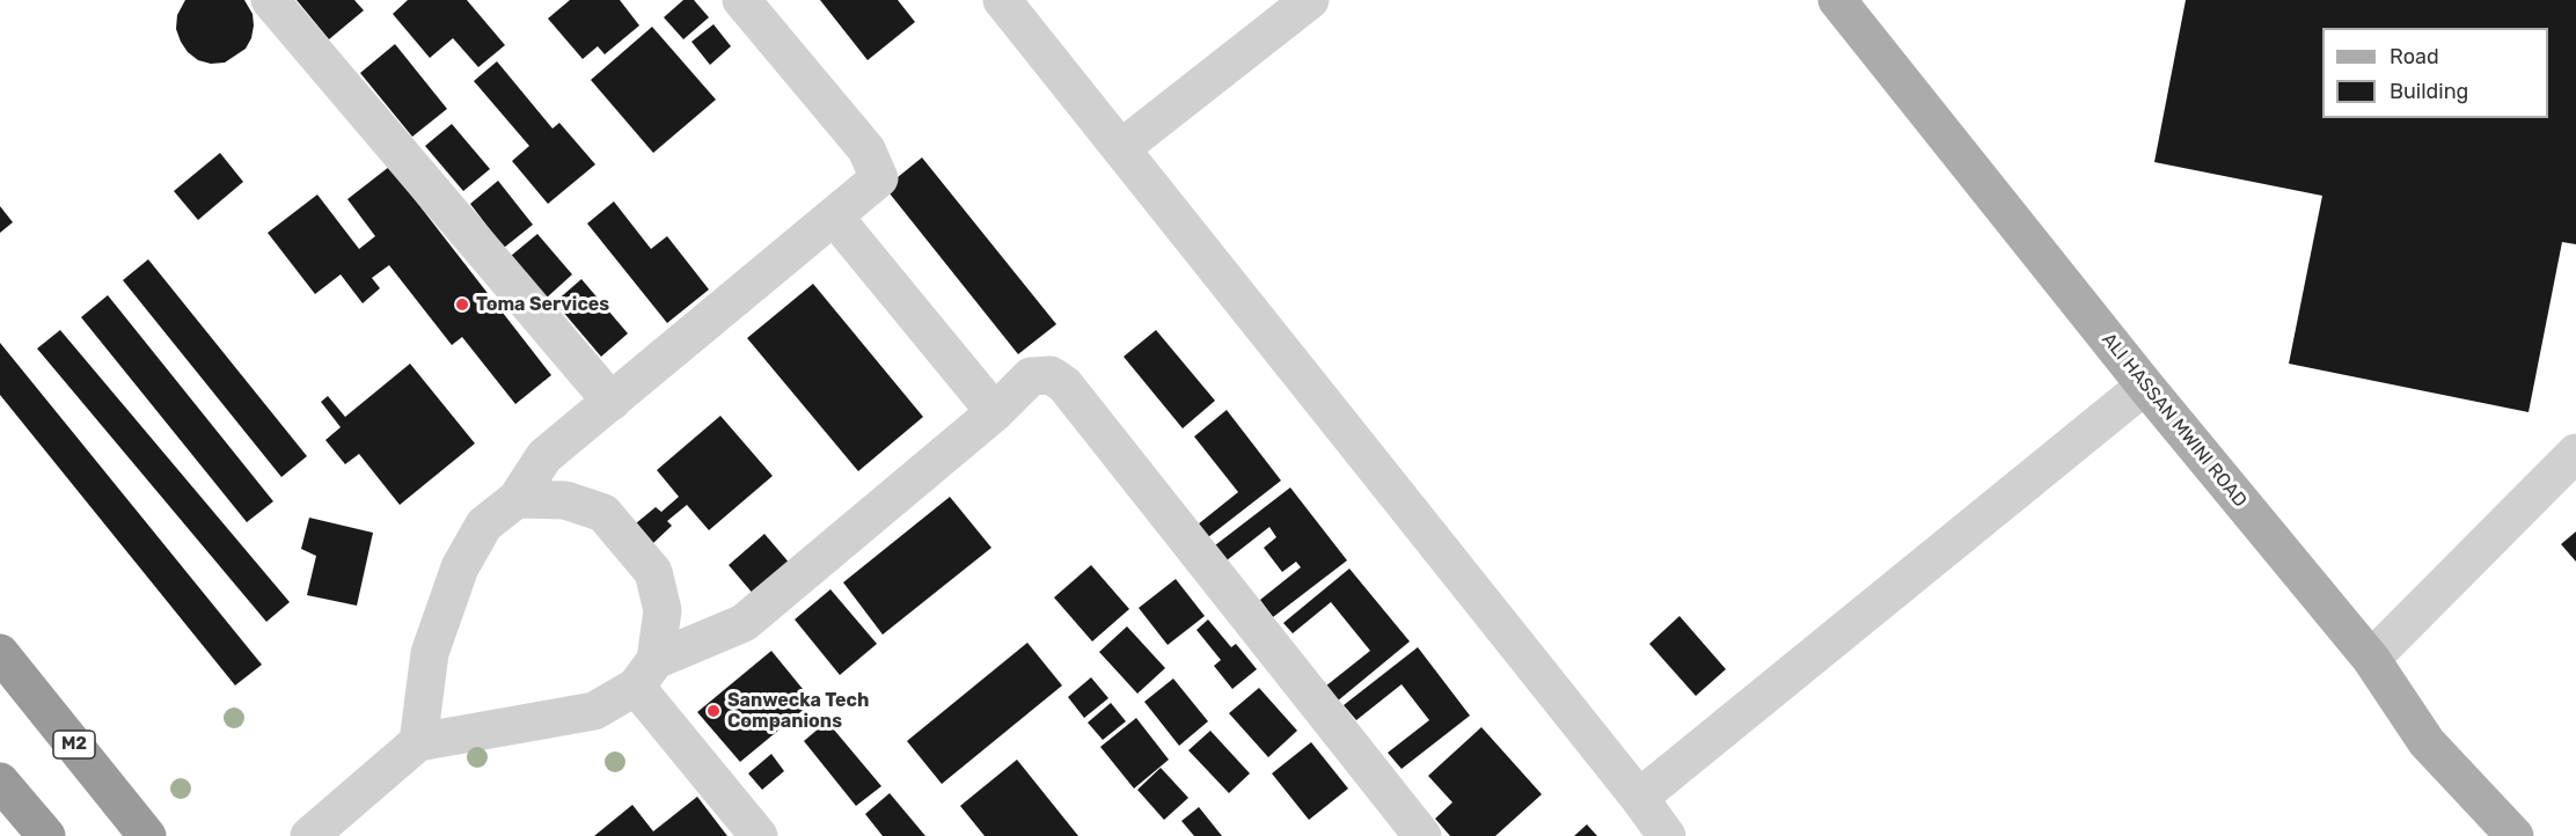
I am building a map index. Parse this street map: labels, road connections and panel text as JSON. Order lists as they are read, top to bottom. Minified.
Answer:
{"streets":{"highway":["M2"],"main road":["ALI HASSAN MWINI ROAD"]},"places":["Toma Services","Sanwecka Tech Companions"],"legend":["Road","Building"]}
